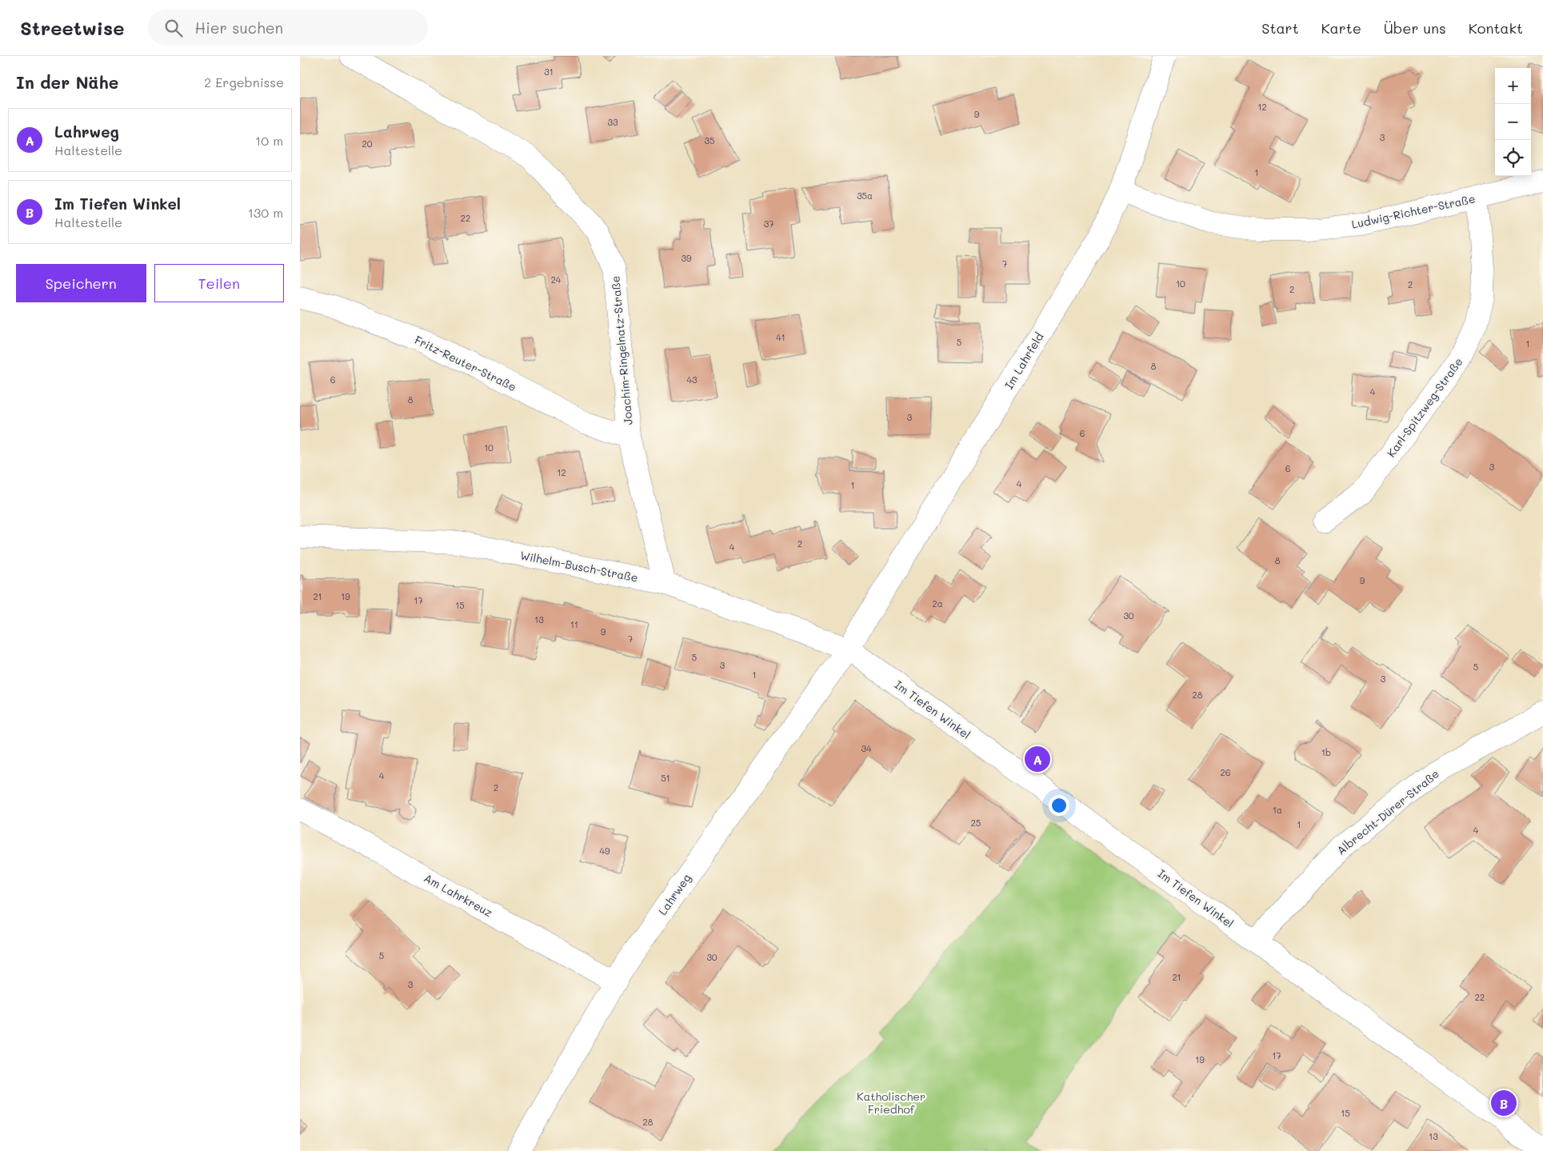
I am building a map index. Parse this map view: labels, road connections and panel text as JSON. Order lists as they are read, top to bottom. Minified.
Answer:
{"streets":{"street":["Ludwig-Richter-Straße","Joachim-Ringelnatz-Straße","Im Lahrfeld","Fritz-Reuter-Straße","Karl-Spitzweg-Straße","Wilhelm-Busch-Straße","Im Tiefen Winkel","Albrecht-Dürer-Straße","Lahrweg","Am Lahrkreuz"]},"crossings":[["Ludwig-Richter-Straße","Im Lahrfeld"],["Ludwig-Richter-Straße","Karl-Spitzweg-Straße"],["Joachim-Ringelnatz-Straße","Fritz-Reuter-Straße"],["Joachim-Ringelnatz-Straße","Wilhelm-Busch-Straße"],["Im Lahrfeld","Wilhelm-Busch-Straße"],["Im Lahrfeld","Im Tiefen Winkel"],["Im Lahrfeld","Lahrweg"],["Wilhelm-Busch-Straße","Im Tiefen Winkel"],["Wilhelm-Busch-Straße","Lahrweg"],["Im Tiefen Winkel","Albrecht-Dürer-Straße"],["Im Tiefen Winkel","Lahrweg"],["Lahrweg","Am Lahrkreuz"]],"parks":["Katholischer Friedhof"],"house_numbers":["31","12","9","33","3","35","20","1","35a","22","37","39","7","24","10","2","2","41","5","1","8","6","43","4","8","3","6","10","3","6","12","4","1","2","4","8","9","21","19","17","2a","15","30","13","11","9","7","5","3","5","1","3","28","34","1b","26","4","51","2","1a","25","1","4","49","5","30","21","3","22","17","19","15","28","13"],"page":{"header":"Streetwise","search":"Hier suchen","nav":["Start","Karte","Über uns","Kontakt"],"heading":["In der Nähe","2 Ergebnisse"],"map_buttons":["+","−"],"list":[{"mark":"A","name":"Lahrweg","note":"Haltestelle","value":"10 m"},{"mark":"B","name":"Im Tiefen Winkel","note":"Haltestelle","value":"130 m"}],"buttons":["Speichern","Teilen"],"pins":["A","B"]}}
